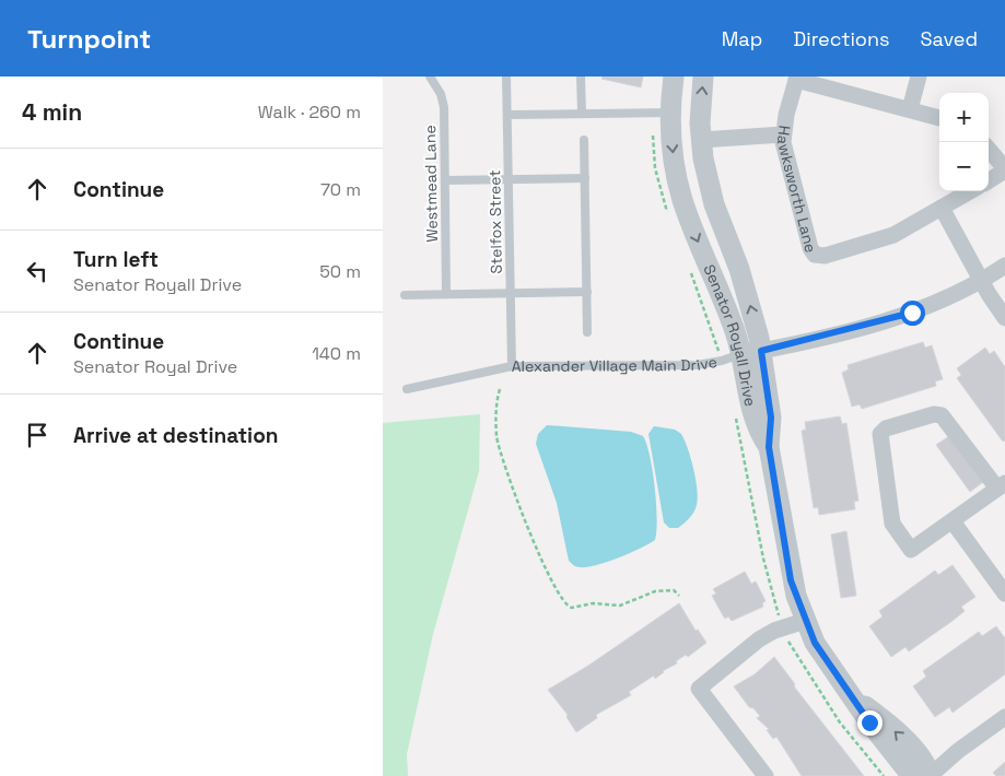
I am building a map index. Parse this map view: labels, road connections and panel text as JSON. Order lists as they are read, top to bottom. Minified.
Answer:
{"streets":{"street":["Hawksworth Lane","Senator Royall Drive","Alexander Village Main Drive"],"lane":["Westmead Lane","Stelfox Street"]},"crossings":[["Stelfox Street","Alexander Village Main Drive"],["Senator Royall Drive","Alexander Village Main Drive"]],"page":{"header":"Turnpoint","nav":["Map","Directions","Saved"],"heading":["4 min","Walk · 260 m"],"map_buttons":["+","−"],"list":[["Continue","70 m"],["Turn left","Senator Royall Drive","50 m"],["Continue","Senator Royal Drive","140 m"],"Arrive at destination"]}}
